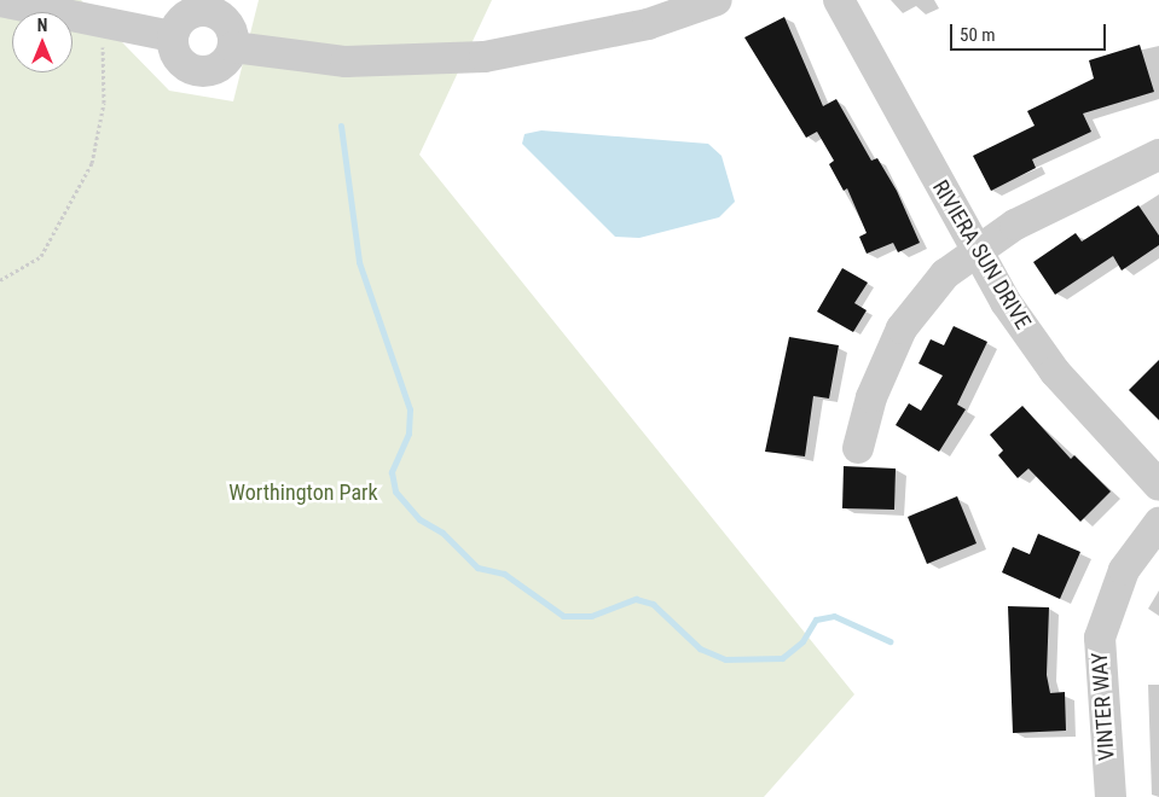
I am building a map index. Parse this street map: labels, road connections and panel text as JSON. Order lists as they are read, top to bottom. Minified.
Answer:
{"streets":{"street":["RIVIERA SUN DRIVE","VINTER WAY"]},"parks":["Worthington Park"],"scale_bar":"50 m","north":"top"}
